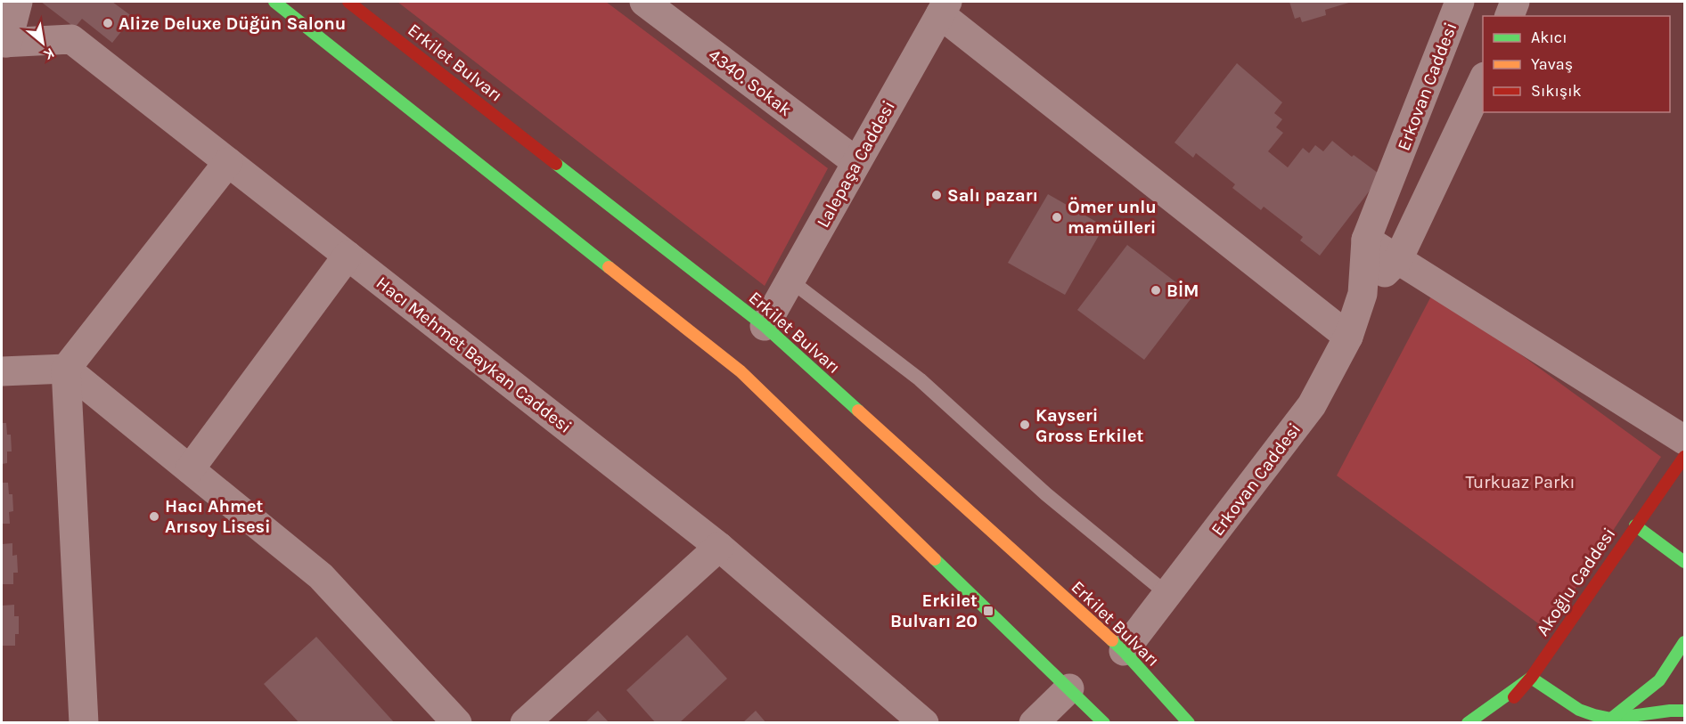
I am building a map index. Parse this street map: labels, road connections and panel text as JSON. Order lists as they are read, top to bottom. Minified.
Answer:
{"streets":{"main road":["Erkilet Bulvarı","Akoğlu Caddesi"],"street":["4340. Sokak","Erkovan Caddesi","Lalepaşa Caddesi","Hacı Mehmet Baykan Caddesi"]},"crossings":[["Erkilet Bulvarı","Erkovan Caddesi"],["Erkilet Bulvarı","Lalepaşa Caddesi"],["4340. Sokak","Lalepaşa Caddesi"]],"parks":["Turkuaz Parkı"],"places":{"other":["Alize Deluxe Düğün Salonu","Salı pazarı","Ömer unlu mamülleri","BİM","Kayseri Gross Erkilet","Hacı Ahmet Arısoy Lisesi"],"transit":["Erkilet Bulvarı 20"]},"legend":["Akıcı","Yavaş","Sıkışık"],"north":"bottom right"}
